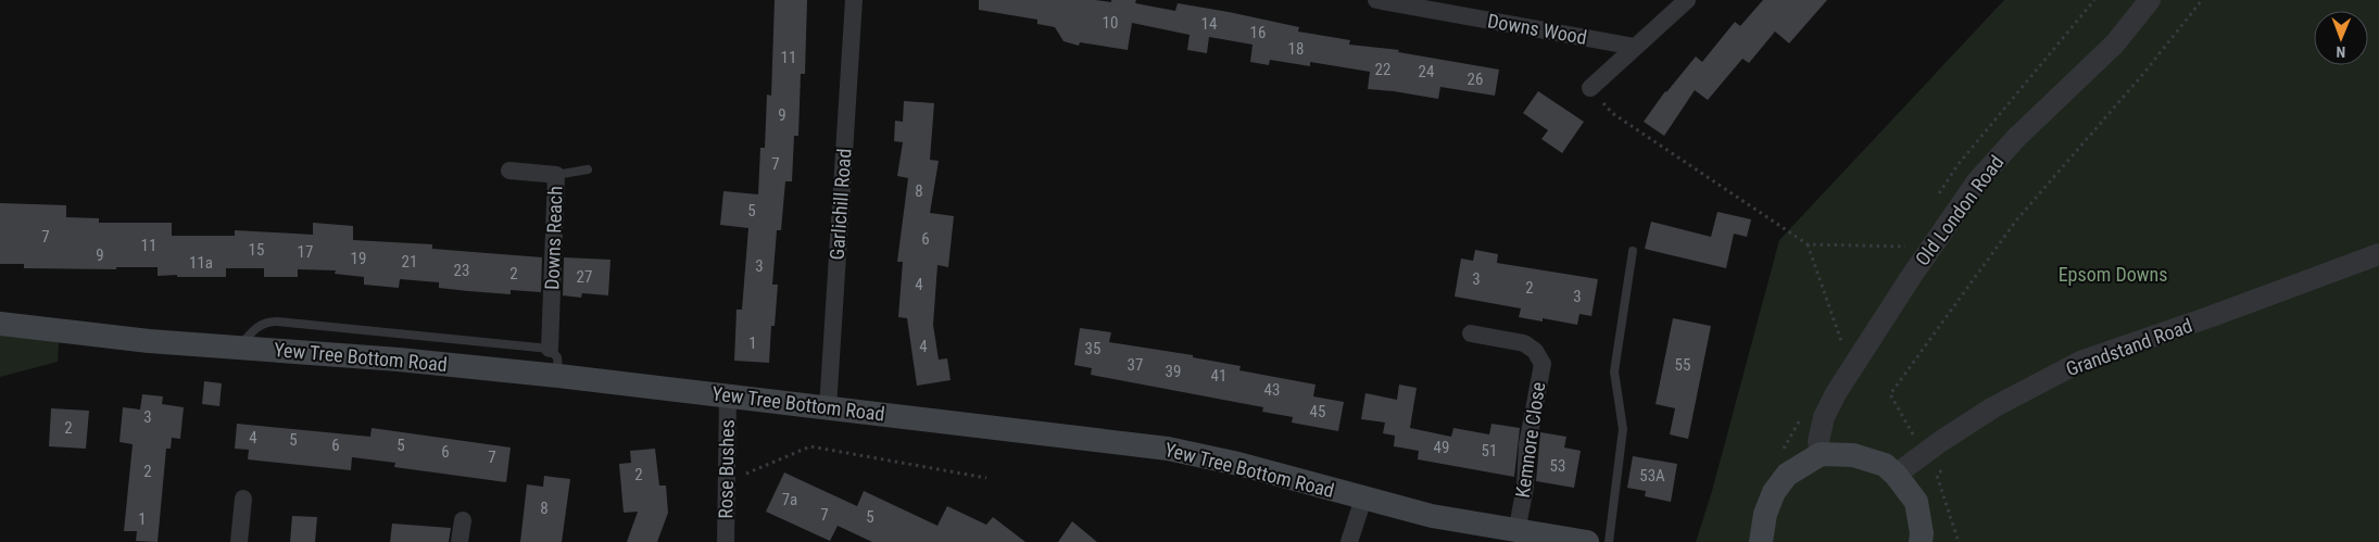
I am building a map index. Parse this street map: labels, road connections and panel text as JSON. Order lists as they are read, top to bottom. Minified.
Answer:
{"streets":{"main road":["Yew Tree Bottom Road"],"street":["Downs Wood","Garlichill Road","Old London Road","Downs Reach","Grandstand Road","Kemnore Close","Rose Bushes"]},"crossings":[["Garlichill Road","Yew Tree Bottom Road"],["Yew Tree Bottom Road","Kemnore Close"],["Yew Tree Bottom Road","Rose Bushes"]],"parks":["Epsom Downs"],"house_numbers":["10","14","16","18","11","22","24","26","9","7","8","5","7","6","11","15","17","9","19","21","11a","3","23","2","27","3","4","2","3","1","4","35","37","55","39","41","43","45","3","2","4","5","6","5","49","51","6","7","53","2","2","53A","7a","8","7","5","1"],"north":"bottom"}
